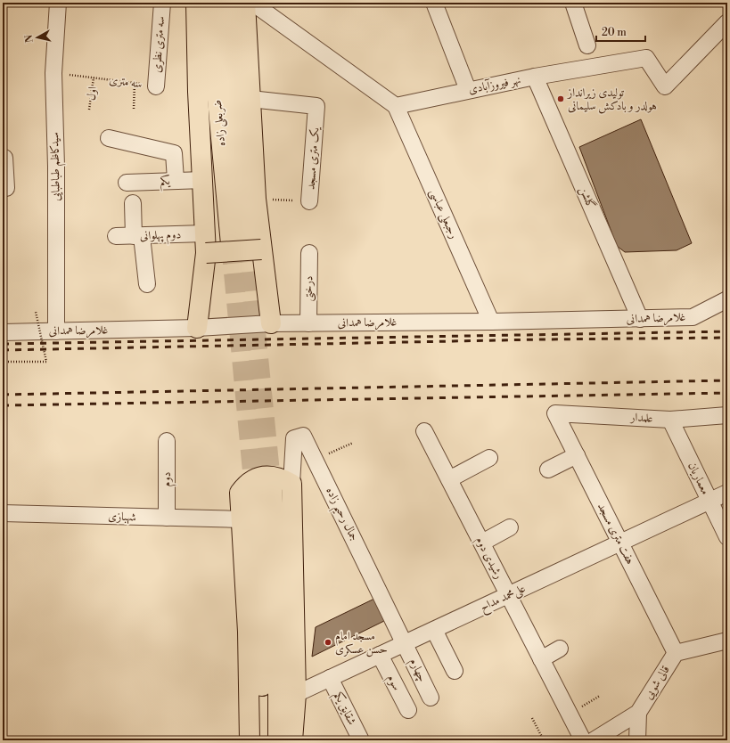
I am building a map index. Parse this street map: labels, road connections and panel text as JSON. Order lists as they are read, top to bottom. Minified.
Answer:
{"streets":{"main road":["ضربعلی زاده"],"street":["سه متری نظری","نهر فیروزآبادی","یک متری مسجد","سیدکاظم طباطبایی","یکم","گلشن","رجبعلی عباسی","دوم پهلوانی","درختی","غلامرضا همدانی","علمدار","معماریان","دوم","جمال رحیم زاده","شهبازی","هفت متری مسجد","رشیدی دوم","علی‌محمد مداح","چهارم","سوم","قالی شویی","شقایق یکم"],"path":["سه متری","اول"]},"crossings":[["سه متری نظری","سه متری"],["سه متری","اول"],["سه متری","سیدکاظم طباطبایی"],["نهر فیروزآبادی","گلشن"],["نهر فیروزآبادی","رجبعلی عباسی"],["سیدکاظم طباطبایی","غلامرضا همدانی"],["گلشن","غلامرضا همدانی"],["رجبعلی عباسی","غلامرضا همدانی"],["درختی","غلامرضا همدانی"],["علمدار","معماریان"],["علمدار","هفت متری مسجد"],["معماریان","علی‌محمد مداح"],["دوم","شهبازی"],["جمال رحیم زاده","علی‌محمد مداح"],["جمال رحیم زاده","چهارم"],["هفت متری مسجد","علی‌محمد مداح"],["هفت متری مسجد","قالی شویی"],["رشیدی دوم","علی‌محمد مداح"],["علی‌محمد مداح","چهارم"],["علی‌محمد مداح","سوم"],["علی‌محمد مداح","شقایق یکم"]],"places":["تولیدی زیرانداز هولدر و بادکش سلیمانی","مسجد امام حسن عسکری"],"scale_bar":"20 m","north":"left"}
